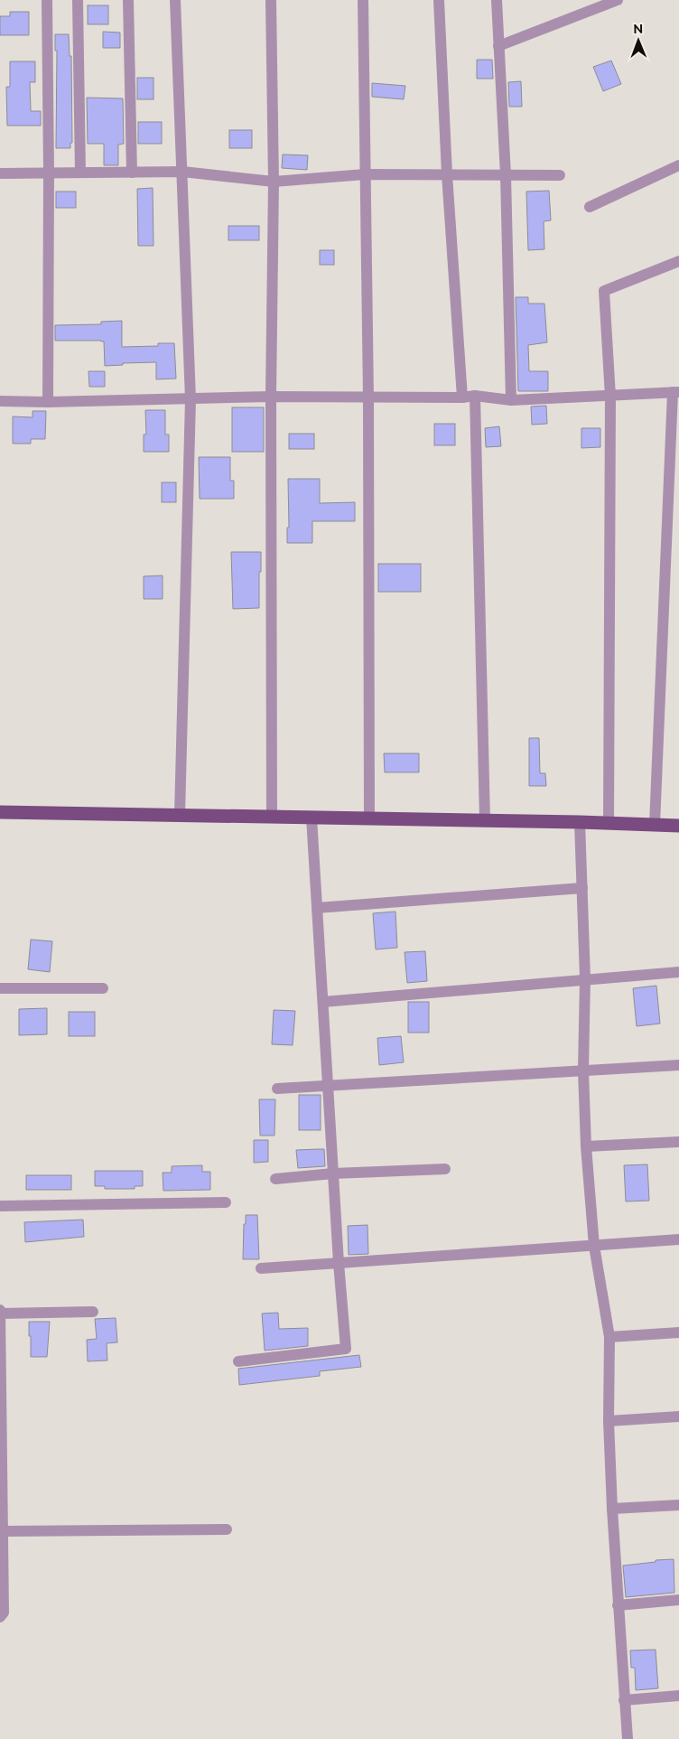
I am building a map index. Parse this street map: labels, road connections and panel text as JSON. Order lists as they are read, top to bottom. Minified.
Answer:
{"north":"top"}
